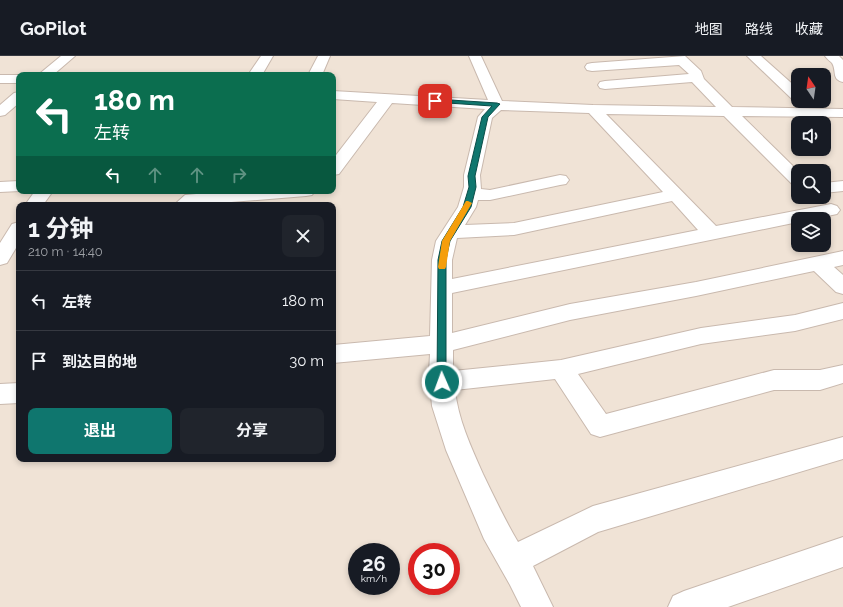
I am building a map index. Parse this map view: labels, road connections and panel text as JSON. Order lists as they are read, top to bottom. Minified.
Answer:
{"north":"top","page":{"header":"GoPilot","nav":["地图","路线","收藏"],"turn":["180 m","左转"],"heading":["1 分钟","210 m · 14:40"],"list":[{"name":"左转","value":"180 m"},{"name":"到达目的地","value":"30 m"}],"buttons":["退出","分享"],"speed":"26 km/h","limit":"30"}}
